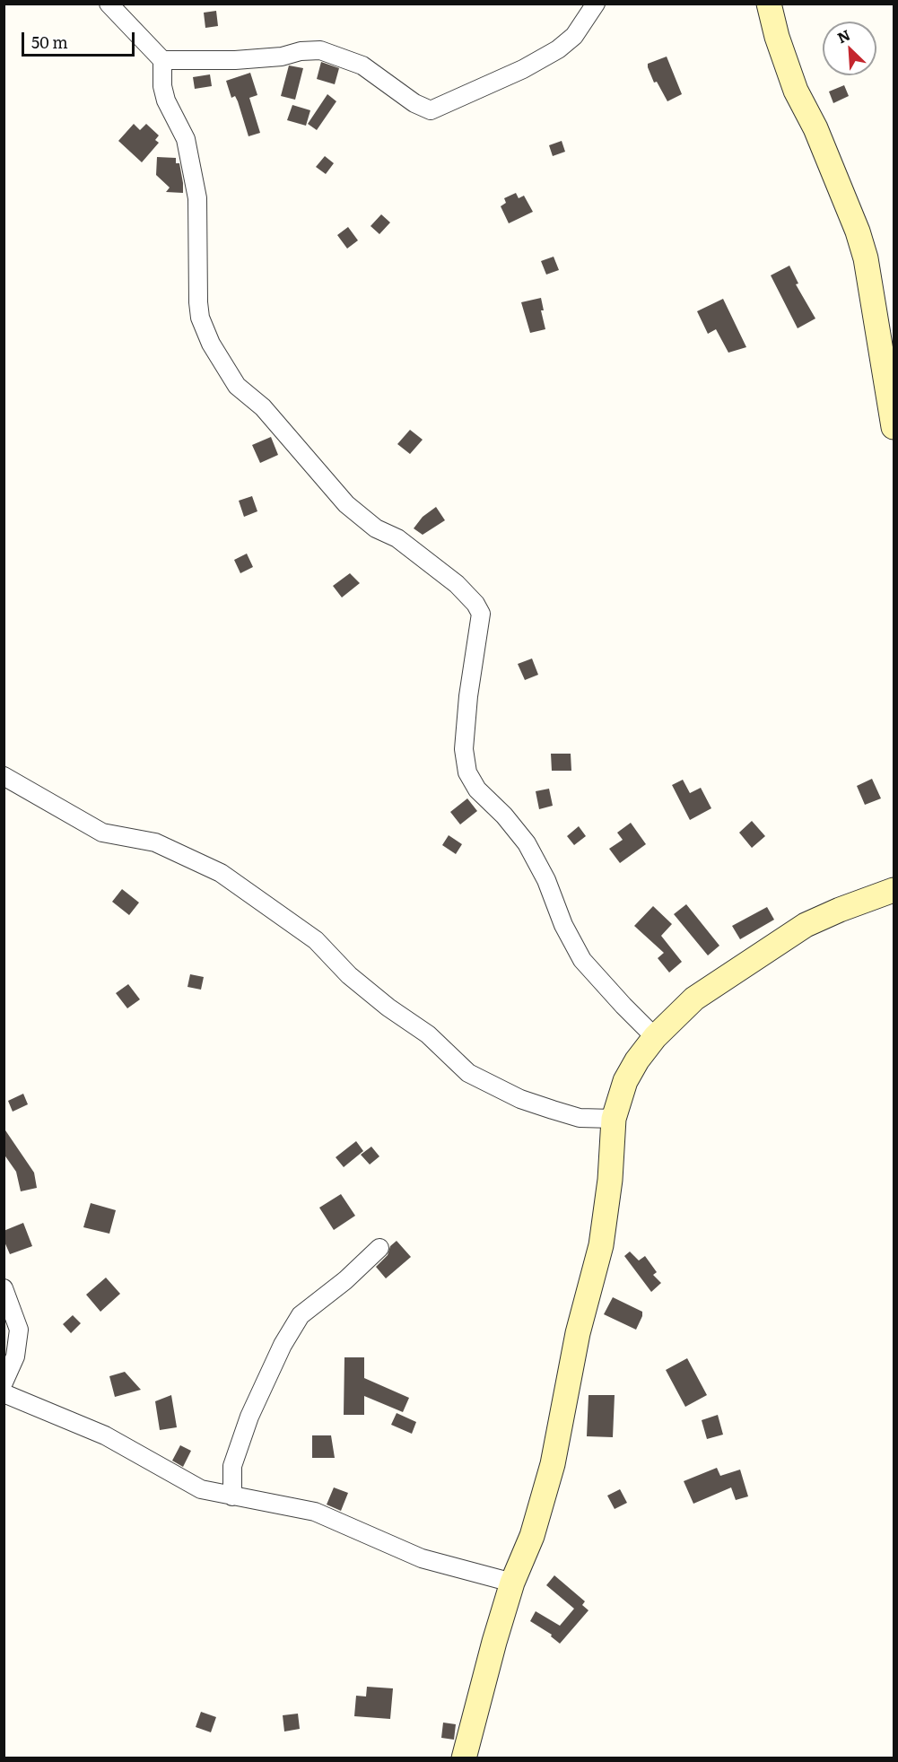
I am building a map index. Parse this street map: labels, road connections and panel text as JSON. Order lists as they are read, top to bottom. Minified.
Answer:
{"scale_bar":"50 m","north":"top left"}
